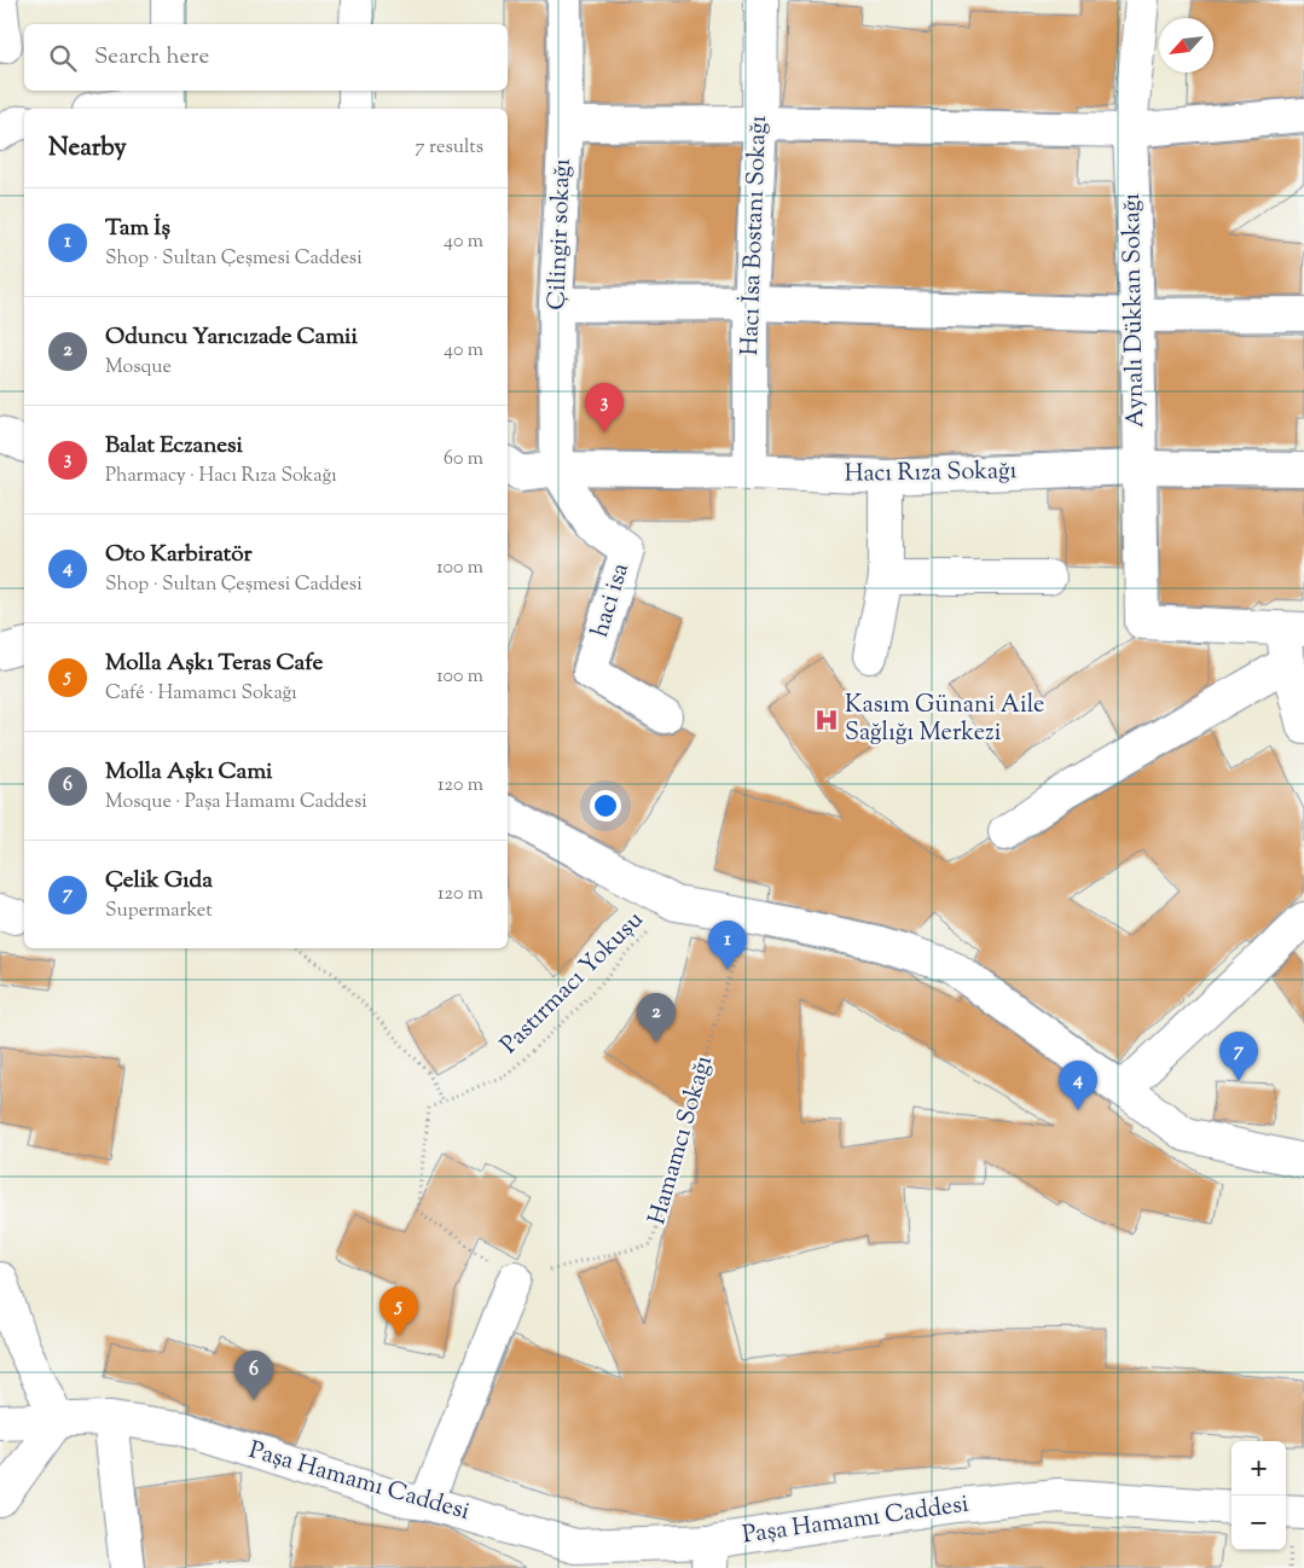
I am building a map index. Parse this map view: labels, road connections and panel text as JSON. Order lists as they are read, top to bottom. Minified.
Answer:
{"streets":{"street":["Çilingir sokağı","Hacı İsa Bostanı Sokağı","Aynalı Dükkan Sokağı","Hacı Rıza Sokağı","haci isa","Paşa Hamamı Caddesi"],"path":["Pastırmacı Yokuşu","Hamamcı Sokağı"]},"crossings":[["Çilingir sokağı","Hacı Rıza Sokağı"],["Çilingir sokağı","haci isa"],["Hacı İsa Bostanı Sokağı","Hacı Rıza Sokağı"],["Aynalı Dükkan Sokağı","Hacı Rıza Sokağı"],["Hacı Rıza Sokağı","haci isa"]],"places":{"hospital":["Kasım Günani Aile Sağlığı Merkezi"]},"north":"bottom left","page":{"search":"Search here","heading":["Nearby","7 results"],"list":[{"mark":"1","name":"Tam İş","note":"Shop · Sultan Çeşmesi Caddesi","value":"40 m"},{"mark":"2","name":"Oduncu Yarıcızade Camii","note":"Mosque","value":"40 m"},{"mark":"3","name":"Balat Eczanesi","note":"Pharmacy · Hacı Rıza Sokağı","value":"60 m"},{"mark":"4","name":"Oto Karbiratör","note":"Shop · Sultan Çeşmesi Caddesi","value":"100 m"},{"mark":"5","name":"Molla Aşkı Teras Cafe","note":"Café · Hamamcı Sokağı","value":"100 m"},{"mark":"6","name":"Molla Aşkı Cami","note":"Mosque · Paşa Hamamı Caddesi","value":"120 m"},{"mark":"7","name":"Çelik Gıda","note":"Supermarket","value":"120 m"}],"pins":["3","1","2","7","4","5","6"],"map_buttons":["+","−"]}}
